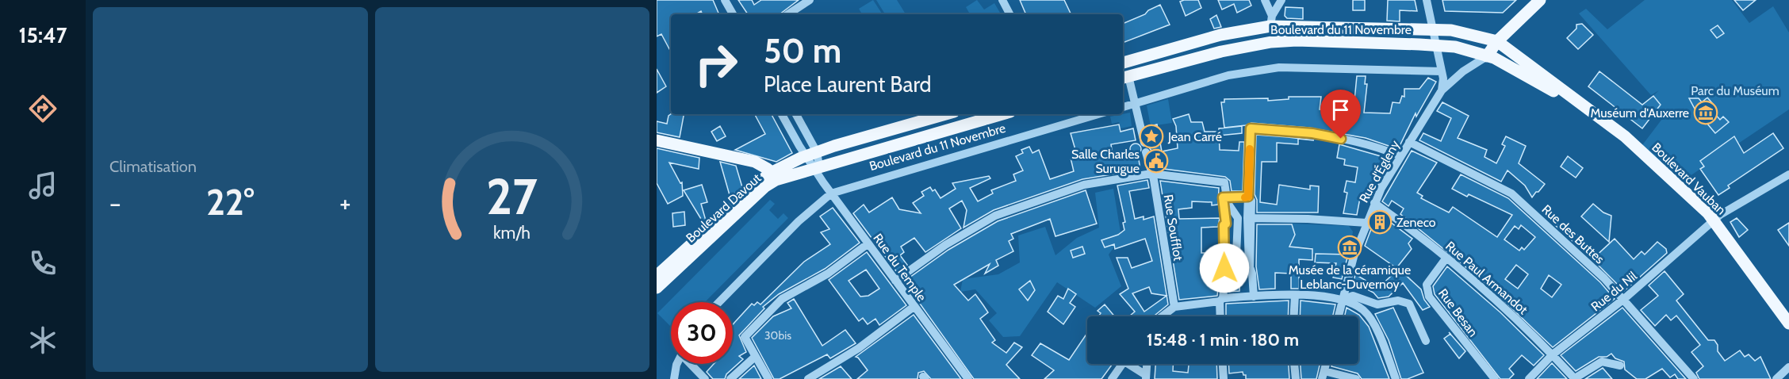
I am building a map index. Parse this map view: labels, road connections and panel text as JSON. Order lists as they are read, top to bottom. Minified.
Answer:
{"streets":{"main road":["Boulevard du 11 Novembre","Boulevard Vauban","Boulevard Davout"],"street":["Rue d'Égleny","Rue Soufflot","Rue des Buttes","Rue du Temple","Rue Paul Armandot","Rue du Nil","Rue Besan"]},"crossings":[["Boulevard du 11 Novembre","Rue d'Égleny"],["Boulevard du 11 Novembre","Boulevard Vauban"],["Boulevard du 11 Novembre","Boulevard Davout"],["Boulevard du 11 Novembre","Rue du Temple"],["Rue d'Égleny","Rue des Buttes"],["Rue d'Égleny","Rue Paul Armandot"],["Boulevard Vauban","Rue du Nil"],["Boulevard Davout","Rue du Temple"],["Rue des Buttes","Rue du Nil"],["Rue Paul Armandot","Rue du Nil"],["Rue Paul Armandot","Rue Besan"]],"parks":["Parc du Muséum"],"places":{"museum":["Muséum d'Auxerre","Musée de la céramique Leblanc-Duvernoy"],"place":["Jean Carré"],"public building":["Salle Charles Surugue"],"building":["Zeneco"]},"house_numbers":["30bis"],"page":{"tabs":"15:47","tile":"Climatisation","turn":["50 m","Place Laurent Bard"],"heat":["−","22°","+"],"limit":"30","trip":"15:48 · 1 min · 180 m","gauge":["27","km/h"]}}
